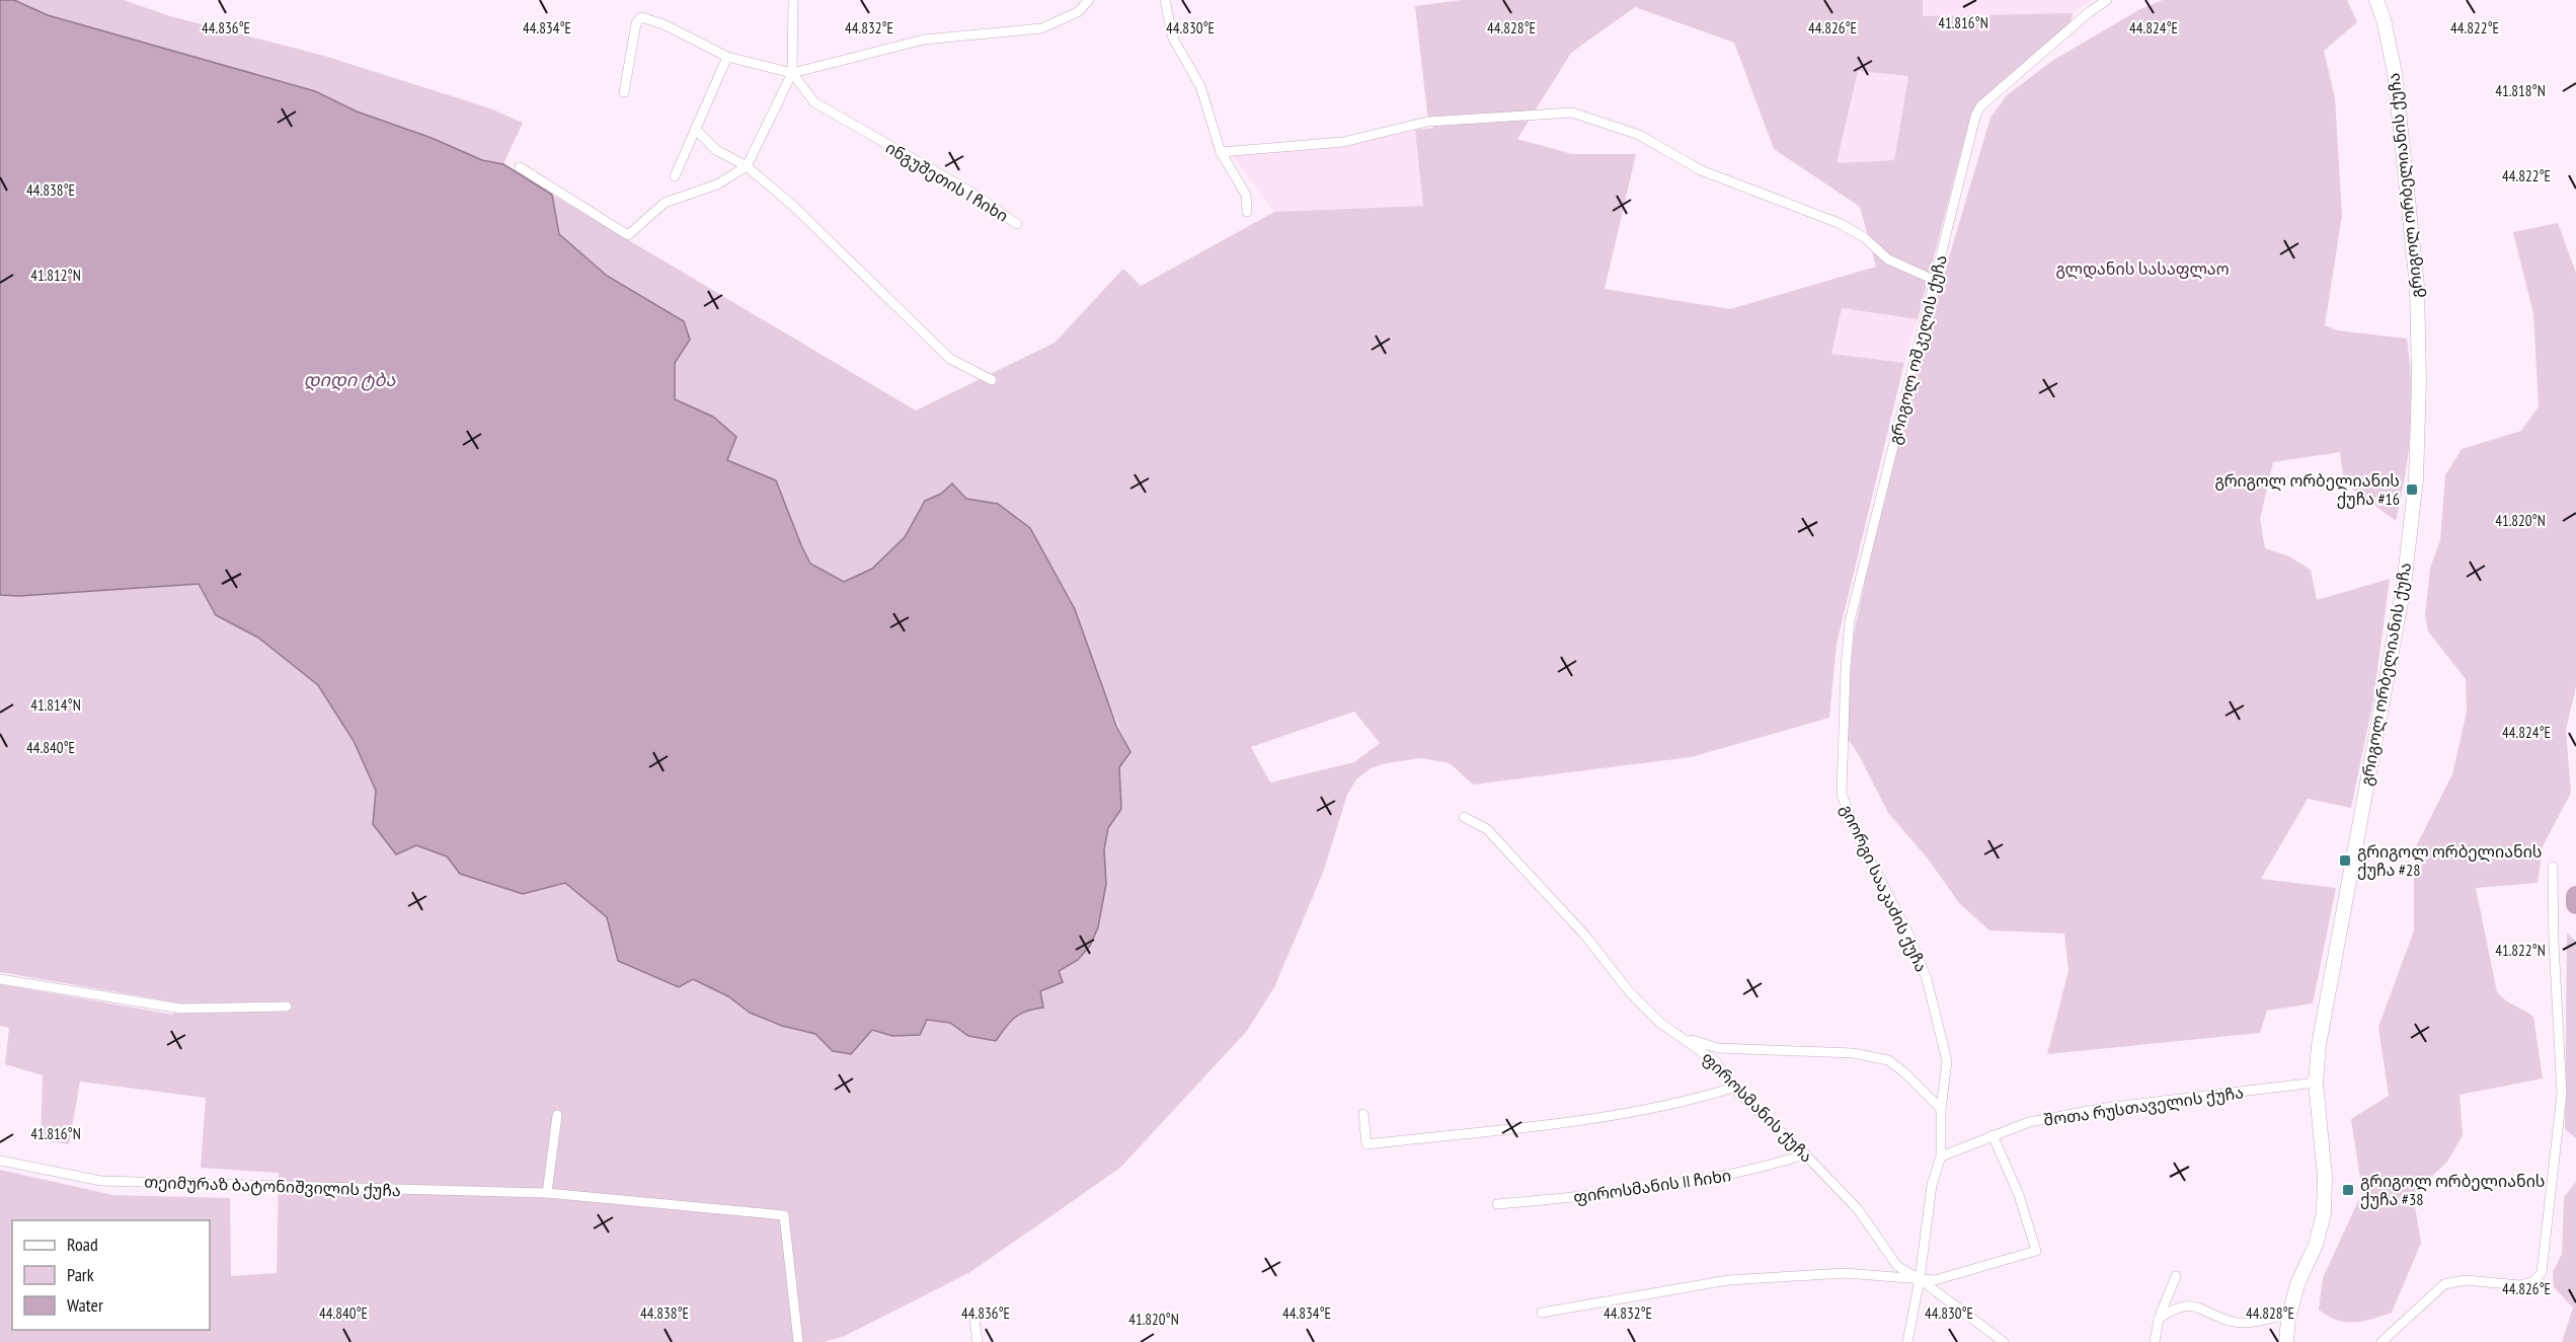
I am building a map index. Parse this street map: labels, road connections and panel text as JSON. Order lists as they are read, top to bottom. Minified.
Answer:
{"streets":{"main road":["გრიგოლ ორბელიანის ქუჩა"],"street":["ინგუშეთის I ჩიხი","გრიგოლ ოშკელის ქუჩა","გიორგი სააკაძის ქუჩა","შოთა რუსთაველის ქუჩა","ფიროსმანის ქუჩა","თეიმურაზ ბატონიშვილის ქუჩა","ფიროსმანის II ჩიხი"]},"crossings":[["გრიგოლ ორბელიანის ქუჩა","შოთა რუსთაველის ქუჩა"],["გრიგოლ ოშკელის ქუჩა","გიორგი სააკაძის ქუჩა"],["გიორგი სააკაძის ქუჩა","შოთა რუსთაველის ქუჩა"],["გიორგი სააკაძის ქუჩა","ფიროსმანის ქუჩა"],["ფიროსმანის ქუჩა","ფიროსმანის II ჩიხი"]],"water":["დიდი ტბა"],"parks":["გლდანის სასაფლაო"],"places":{"transit":["გრიგოლ ორბელიანის ქუჩა #16","გრიგოლ ორბელიანის ქუჩა #28","გრიგოლ ორბელიანის ქუჩა #38"]},"legend":["Road","Park","Water"],"coordinates":["41.816°N","44.824°E","44.836°E","44.834°E","44.832°E","44.830°E","44.828°E","44.826°E","44.822°E","41.818°N","44.838°E","41.812°N","41.820°N","41.814°N","44.840°E","41.822°N"]}
